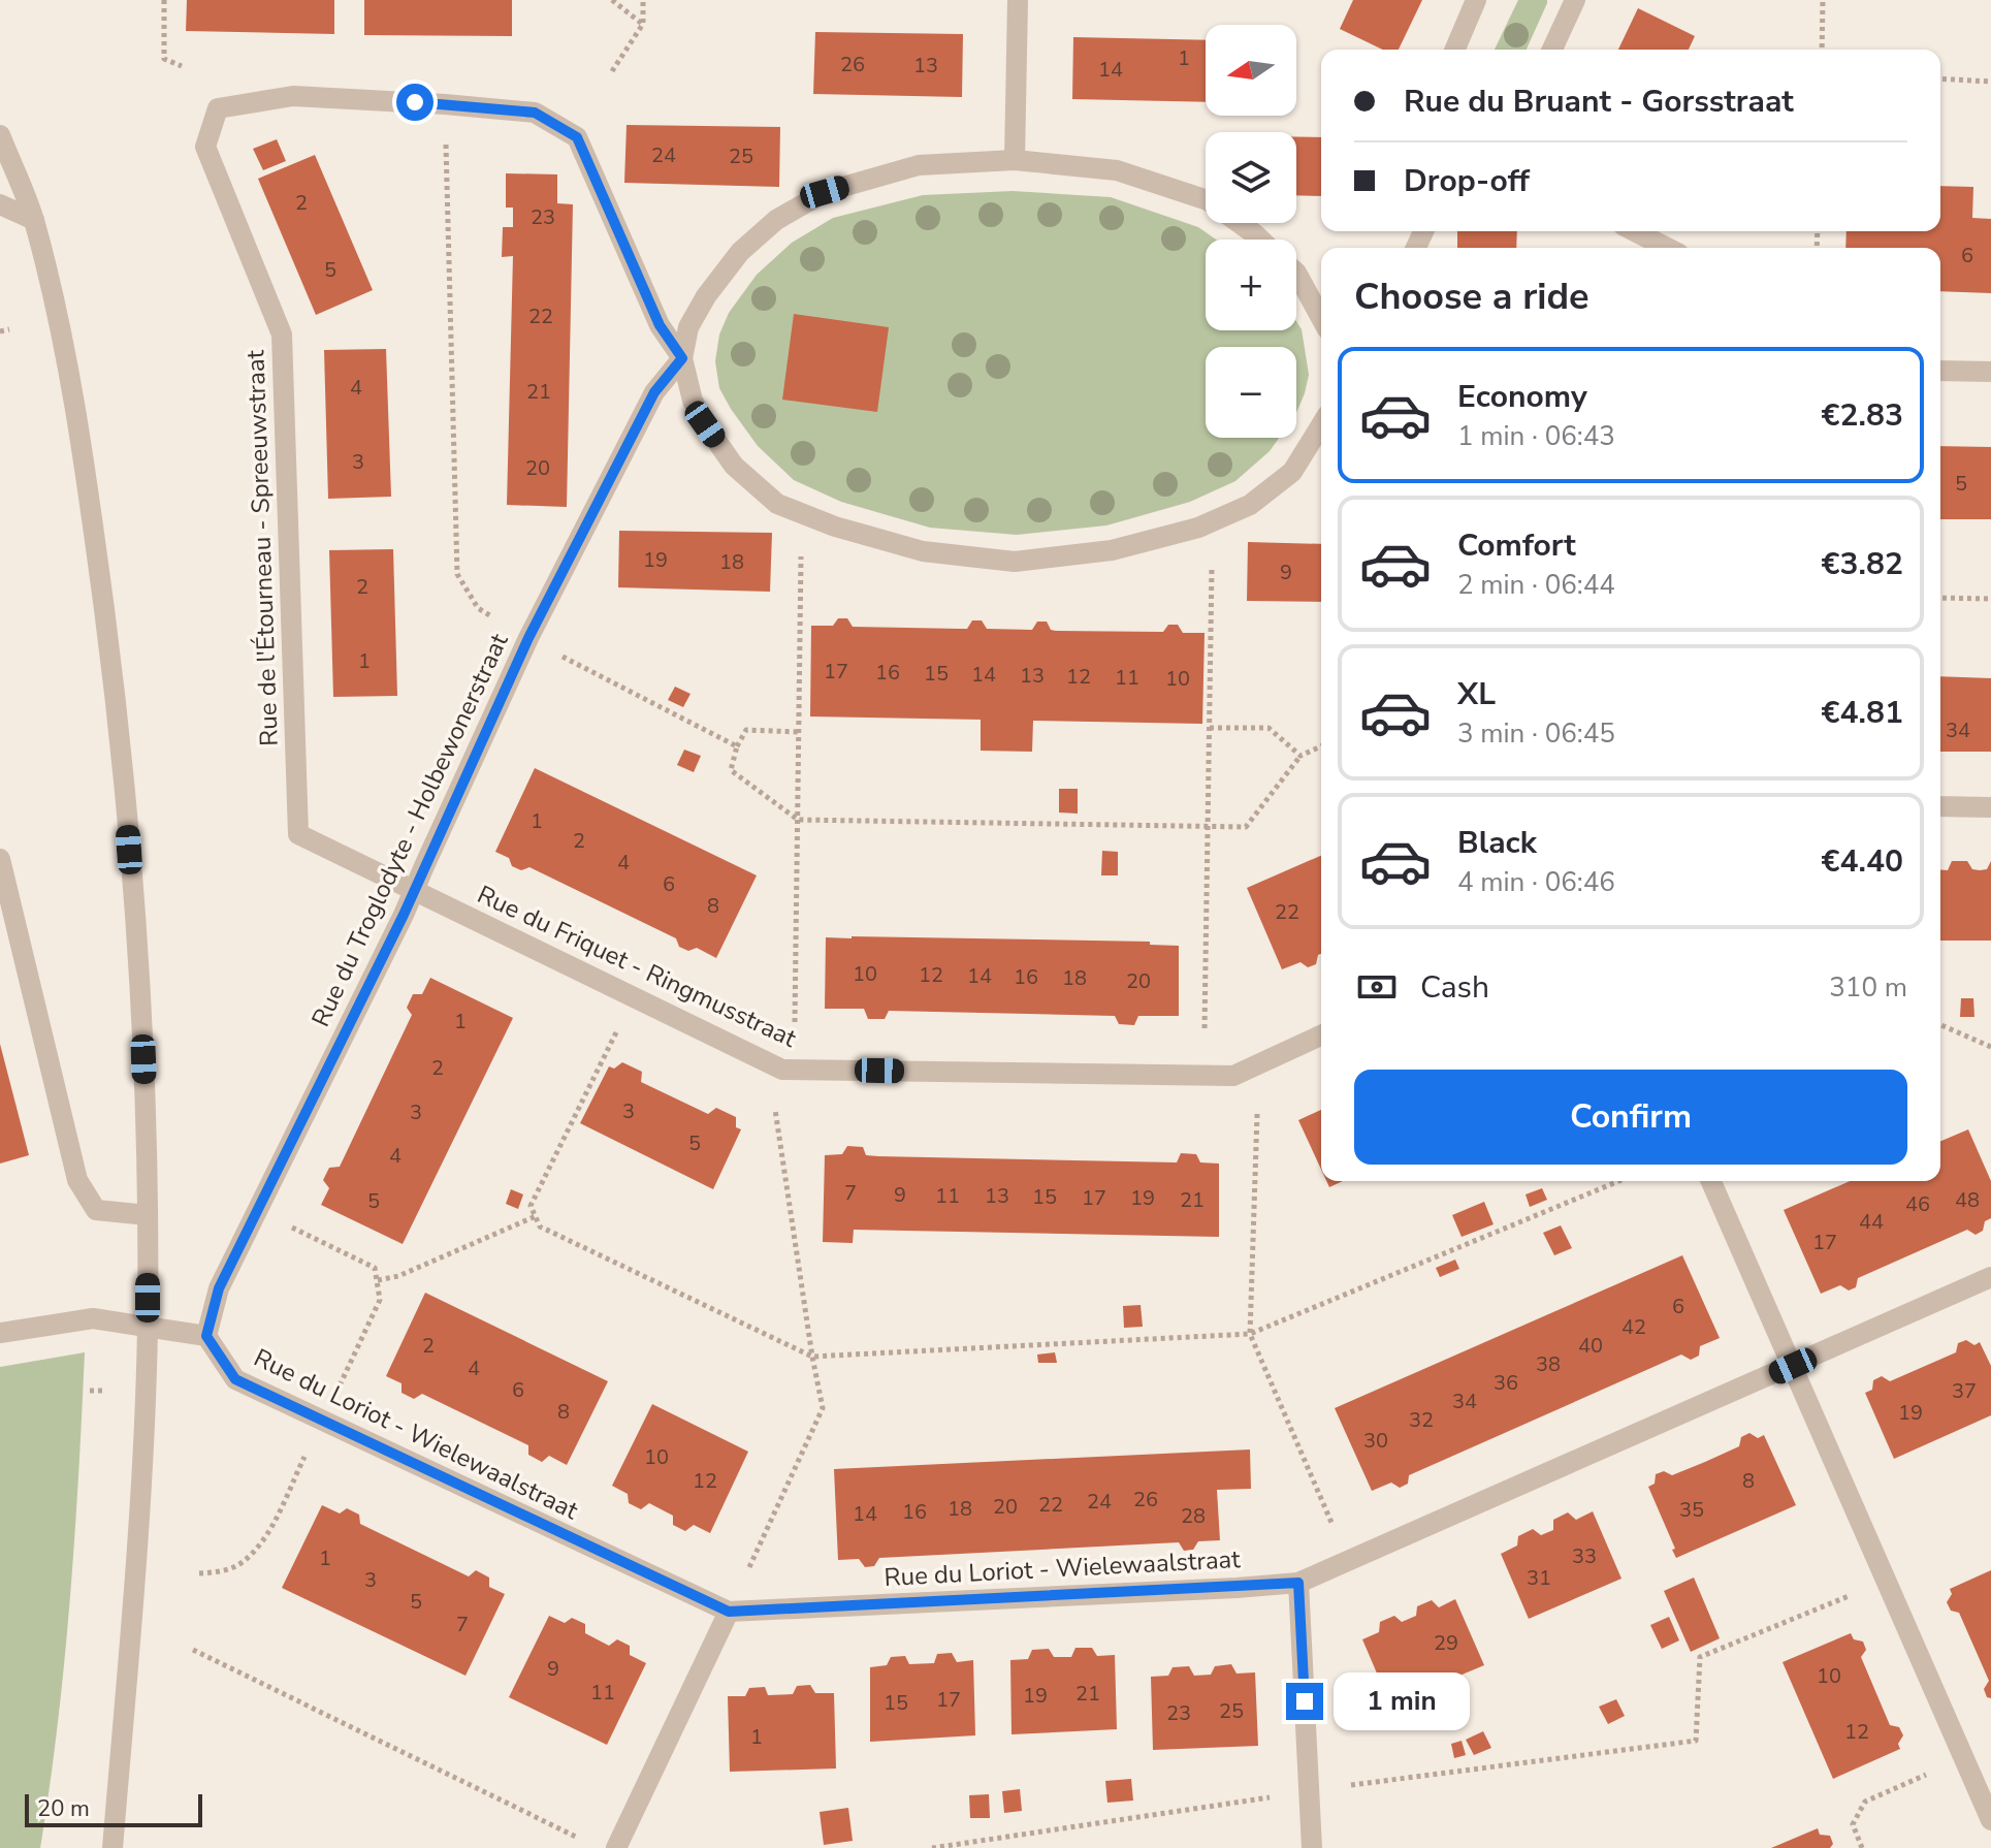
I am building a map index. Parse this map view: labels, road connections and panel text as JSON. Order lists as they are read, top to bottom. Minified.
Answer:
{"streets":{"street":["Rue de l'Étourneau - Spreeuwstraat","Rue du Troglodyte - Holbewonerstraat","Rue du Friquet - Ringmusstraat","Rue du Loriot - Wielewaalstraat"]},"crossings":[["Rue de l'Étourneau - Spreeuwstraat","Rue du Troglodyte - Holbewonerstraat"],["Rue de l'Étourneau - Spreeuwstraat","Rue du Friquet - Ringmusstraat"],["Rue du Troglodyte - Holbewonerstraat","Rue du Friquet - Ringmusstraat"],["Rue du Troglodyte - Holbewonerstraat","Rue du Loriot - Wielewaalstraat"]],"house_numbers":["1","26","13","14","24","25","2","23","6","5","22","4","21","3","20","5","19","18","9","2","1","17","16","15","14","13","12","11","10","34","1","2","4","6","8","22","10","12","14","16","18","20","1","2","3","3","5","4","7","9","11","13","15","17","19","21","48","5","46","44","17","6","42","2","40","38","4","36","6","37","34","8","19","32","30","10","12","8","26","24","22","20","18","35","16","14","28","33","1","31","3","5","7","29","9","10","11","21","19","17","15","25","23","12","1"],"scale_bar":"20 m","north":"left","page":{"map_buttons":["+","−"],"banner":["Rue du Bruant - Gorsstraat","Drop-off"],"heading":"Choose a ride","list":[{"name":"Economy","note":"1 min · 06:43","value":"€2.83"},{"name":"Comfort","note":"2 min · 06:44","value":"€3.82"},{"name":"XL","note":"3 min · 06:45","value":"€4.81"},{"name":"Black","note":"4 min · 06:46","value":"€4.40"}],"pay":["Cash","310 m"],"buttons":"Confirm","bubble":"1 min","scale":"20 m"}}
